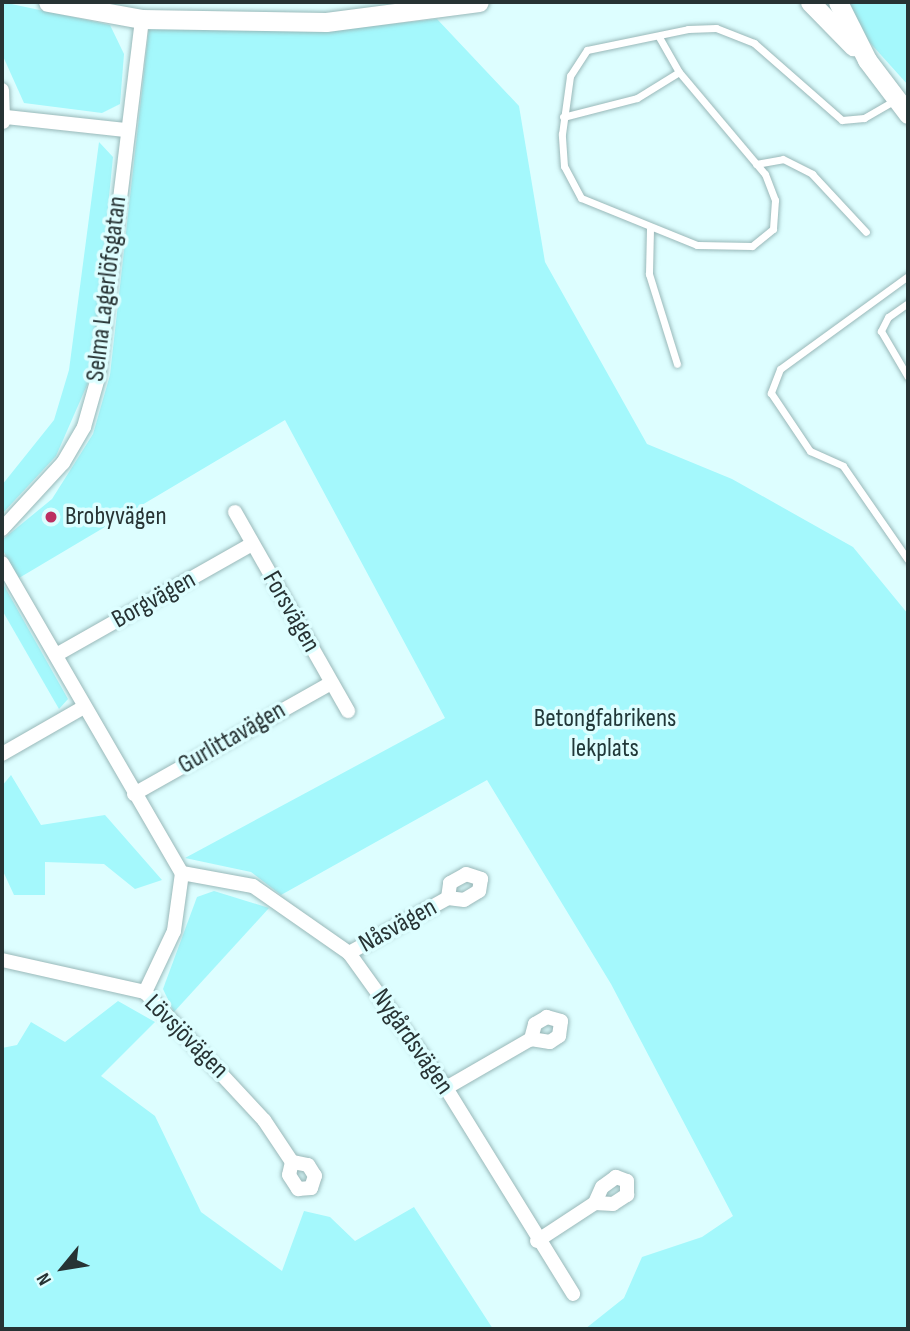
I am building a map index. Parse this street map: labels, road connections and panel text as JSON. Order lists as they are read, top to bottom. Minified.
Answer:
{"streets":{"street":["Selma Lagerlöfsgatan","Borgvägen","Forsvägen","Gurlittavägen","Nåsvägen","Lövsjövägen","Nygårdsvägen"]},"crossings":[["Borgvägen","Forsvägen"],["Forsvägen","Gurlittavägen"],["Nåsvägen","Nygårdsvägen"]],"parks":["Betongfabrikens lekplats"],"places":["Brobyvägen"],"north":"bottom left"}
